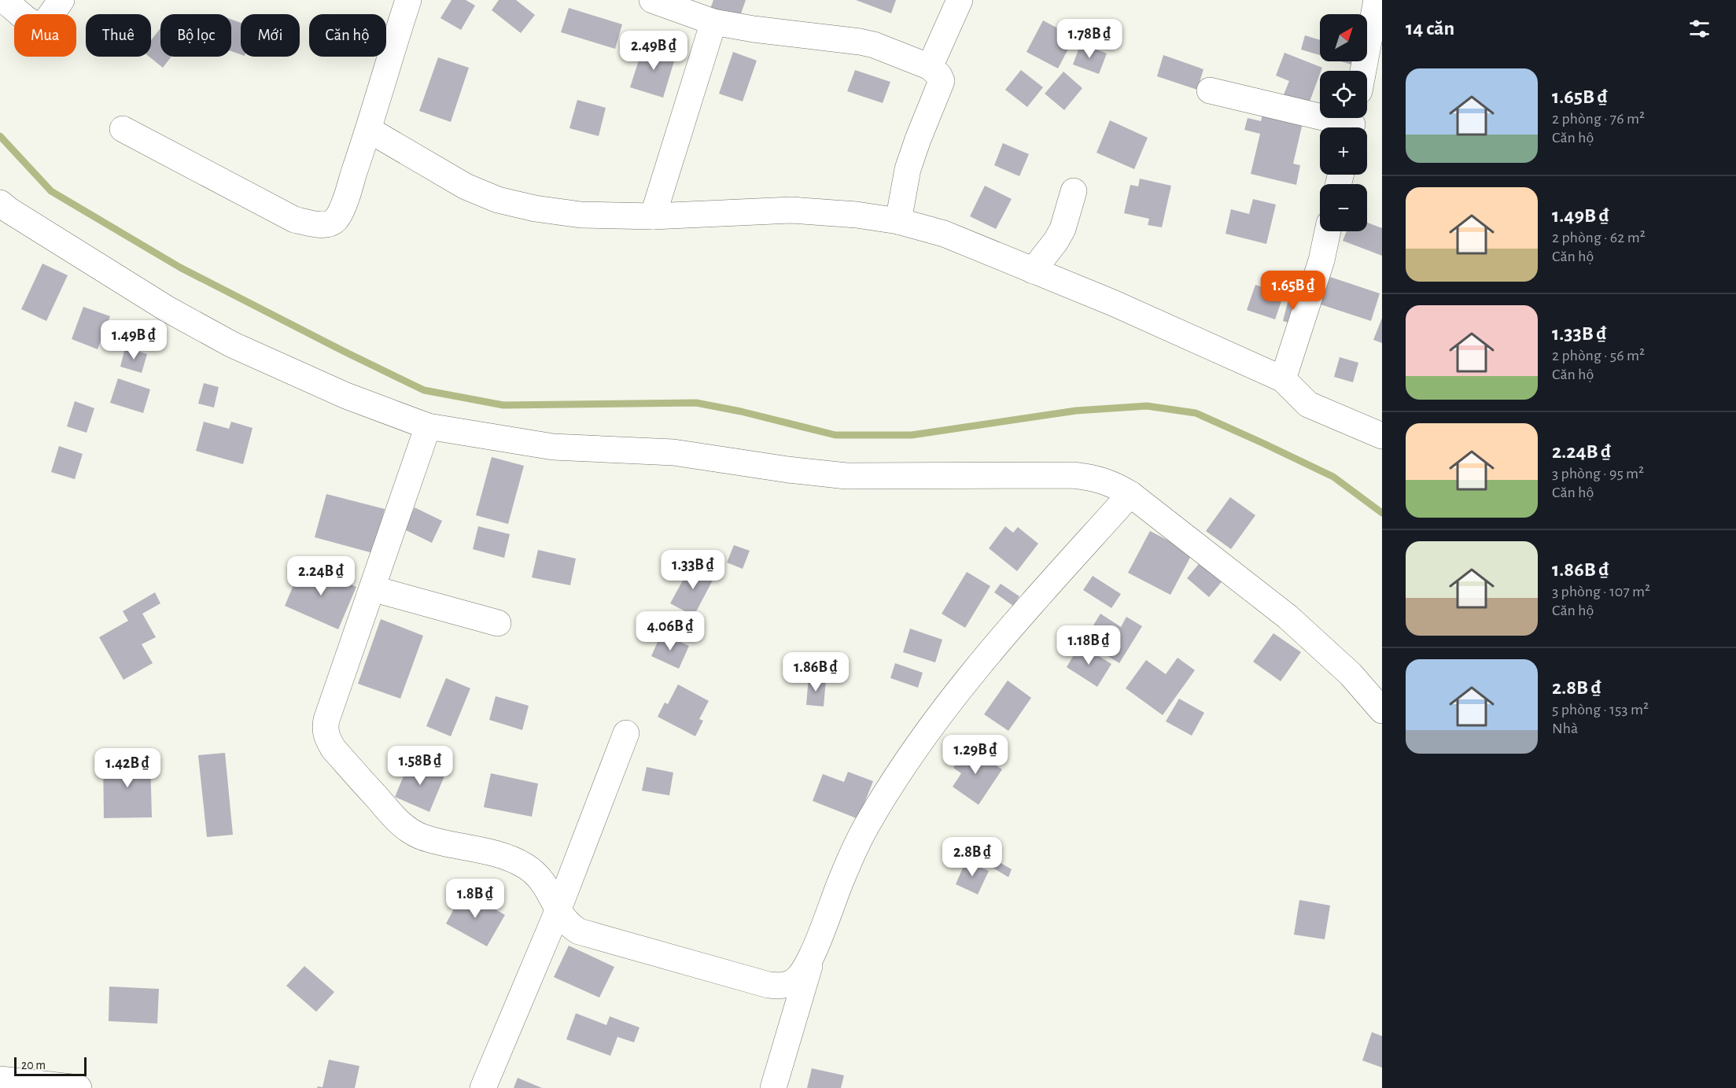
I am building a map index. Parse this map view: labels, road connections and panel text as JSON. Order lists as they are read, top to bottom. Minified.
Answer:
{"scale_bar":"20 m","north":"top right","page":{"heading":"14 căn","map_buttons":["+","−"],"chip":["Mua","Thuê","Bộ lọc","Mới","Căn hộ"],"price":["1.78B ₫","2.49B ₫","1.65B ₫","1.49B ₫","1.33B ₫","2.24B ₫","4.06B ₫","1.18B ₫","1.86B ₫","1.29B ₫","1.58B ₫","1.42B ₫","2.8B ₫","1.8B ₫"],"list":[{"name":"1.65B ₫","note":"2 phòng · 76 m² · Căn hộ"},{"name":"1.49B ₫","note":"2 phòng · 62 m² · Căn hộ"},{"name":"1.33B ₫","note":"2 phòng · 56 m² · Căn hộ"},{"name":"2.24B ₫","note":"3 phòng · 95 m² · Căn hộ"},{"name":"1.86B ₫","note":"3 phòng · 107 m² · Căn hộ"},{"name":"2.8B ₫","note":"5 phòng · 153 m² · Nhà"}],"scale":"20 m"}}
